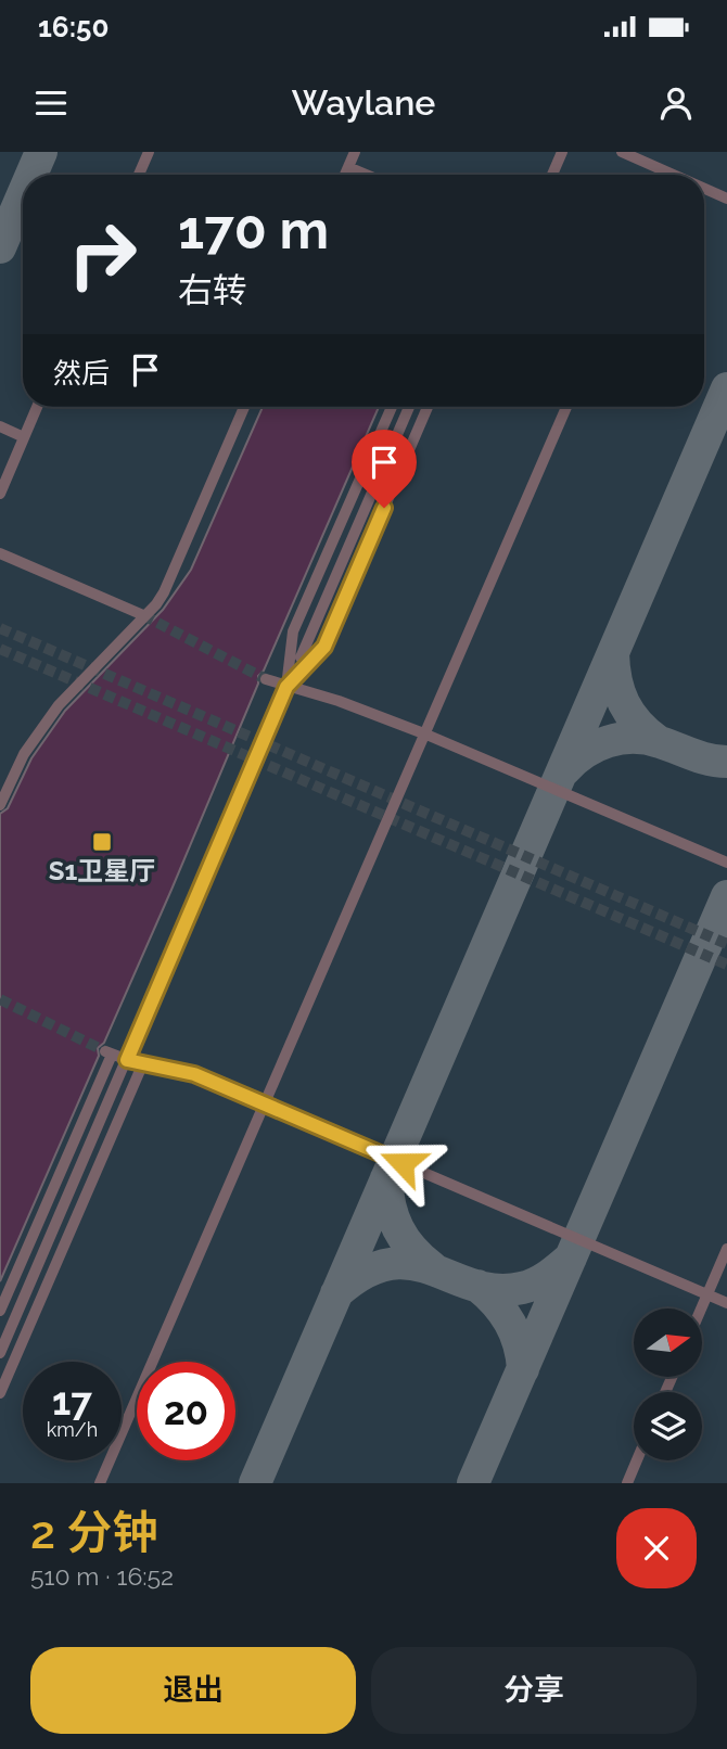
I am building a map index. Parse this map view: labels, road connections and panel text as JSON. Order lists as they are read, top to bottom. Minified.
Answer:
{"places":{"transit":["S1卫星厅"]},"north":"right","page":{"status":"16:50","header":"Waylane","turn":["170 m","右转"],"then":"然后","speed":"17 km/h","limit":"20","heading":["2 分钟","510 m · 16:52"],"buttons":["退出","分享"]}}
